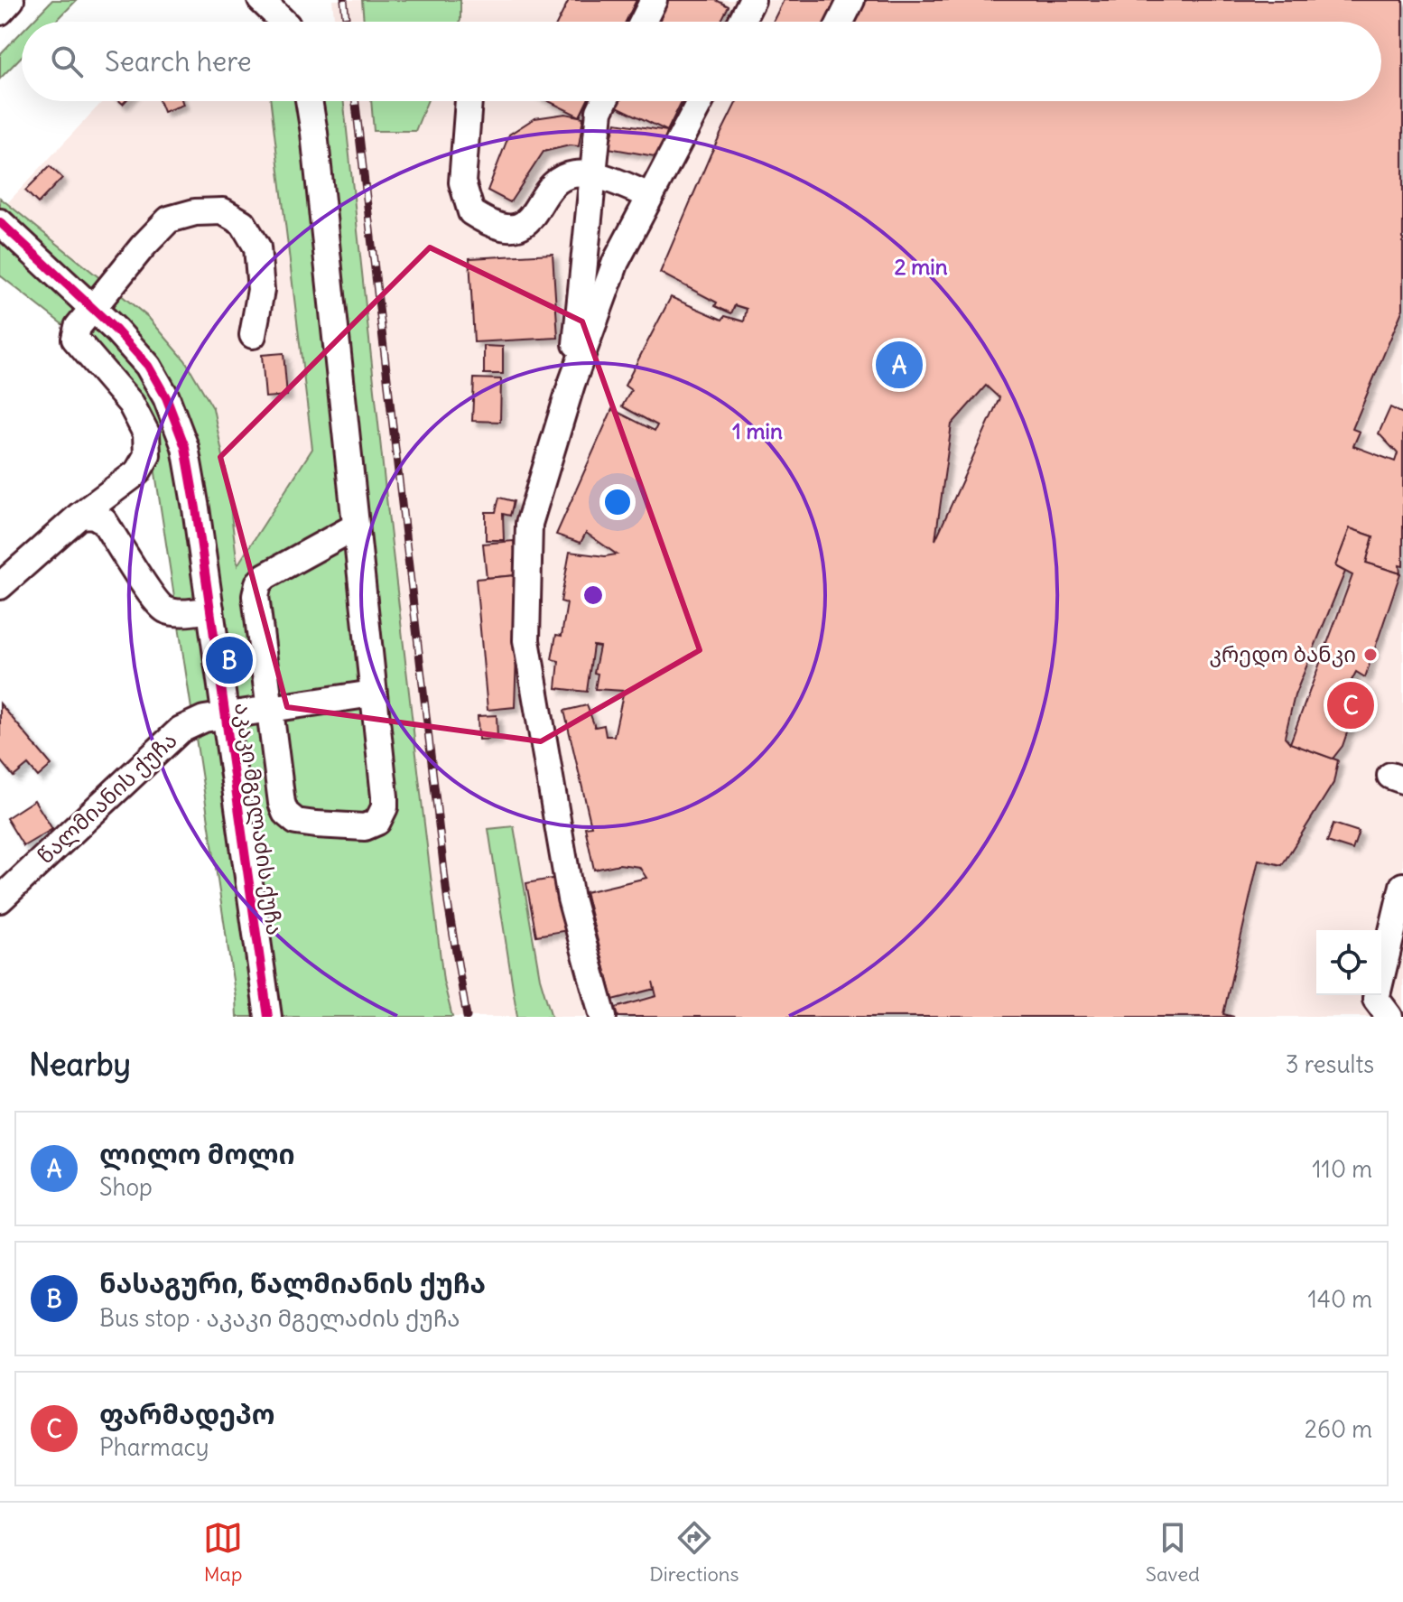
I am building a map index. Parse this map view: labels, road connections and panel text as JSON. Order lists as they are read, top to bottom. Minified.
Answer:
{"streets":{"street":["წალმიანის ქუჩა","აკაკი მგელაძის ქუჩა"]},"crossings":[["წალმიანის ქუჩა","აკაკი მგელაძის ქუჩა"]],"places":["კრედო ბანკი"],"page":{"search":"Search here","pins":["A","B","C"],"heading":["Nearby","3 results"],"list":[{"mark":"A","name":"ლილო მოლი","note":"Shop","value":"110 m"},{"mark":"B","name":"ნასაგური, წალმიანის ქუჩა","note":"Bus stop · აკაკი მგელაძის ქუჩა","value":"140 m"},{"mark":"C","name":"ფარმადეპო","note":"Pharmacy","value":"260 m"}],"nav":["Map","Directions","Saved"]},"rings":["2 min","1 min"]}
